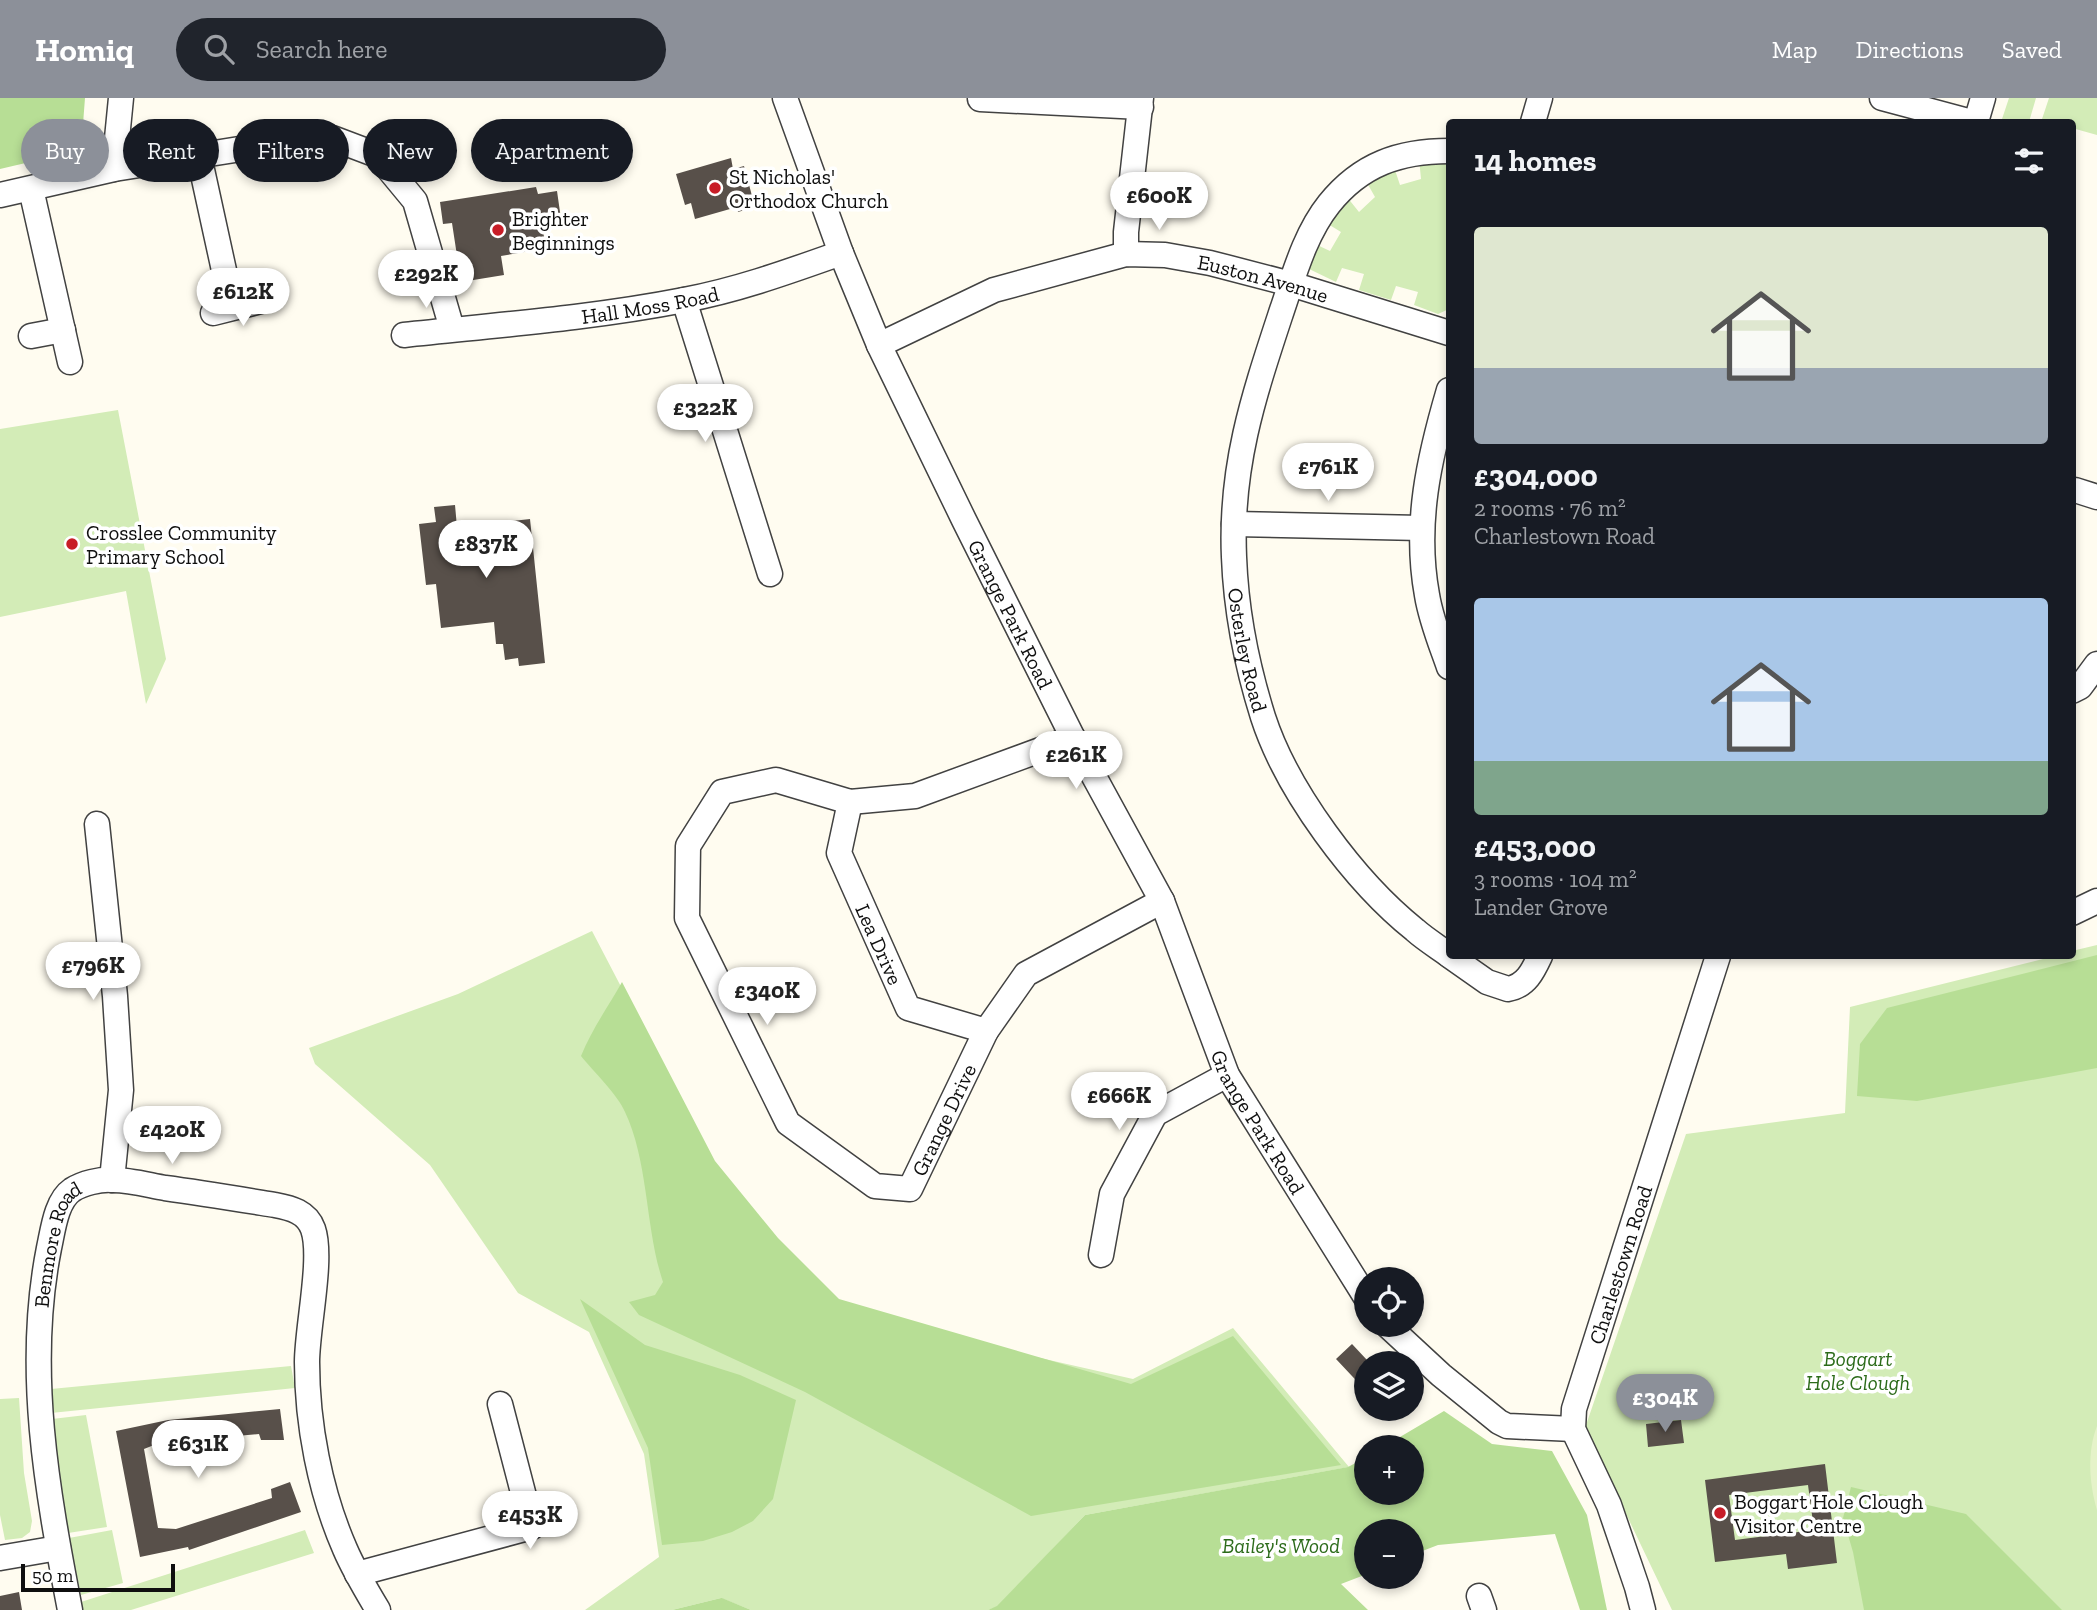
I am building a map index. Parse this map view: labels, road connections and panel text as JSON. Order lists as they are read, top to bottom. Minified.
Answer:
{"streets":{"street":["Euston Avenue","Hall Moss Road","Grange Park Road","Osterley Road","Lea Drive","Grange Drive","Benmore Road","Charlestown Road"]},"crossings":[["Euston Avenue","Grange Park Road"],["Euston Avenue","Osterley Road"],["Hall Moss Road","Grange Park Road"],["Grange Park Road","Grange Drive"],["Lea Drive","Grange Drive"]],"parks":["Boggart Hole Clough","Bailey's Wood"],"places":["St Nicholas' Orthodox Church","Brighter Beginnings","Crosslee Community Primary School","Boggart Hole Clough Visitor Centre"],"scale_bar":"50 m","page":{"header":"Homiq","search":"Search here","nav":["Map","Directions","Saved"],"chip":["Buy","Rent","Filters","New","Apartment"],"heading":"14 homes","price":["£600K","£292K","£612K","£322K","£761K","£837K","£261K","£796K","£340K","£666K","£420K","£304K","£631K","£453K"],"list":[{"name":"£304,000","note":"2 rooms · 76 m² · Charlestown Road"},{"name":"£453,000","note":"3 rooms · 104 m² · Lander Grove"}],"map_buttons":["+","−"],"scale":"50 m"}}
